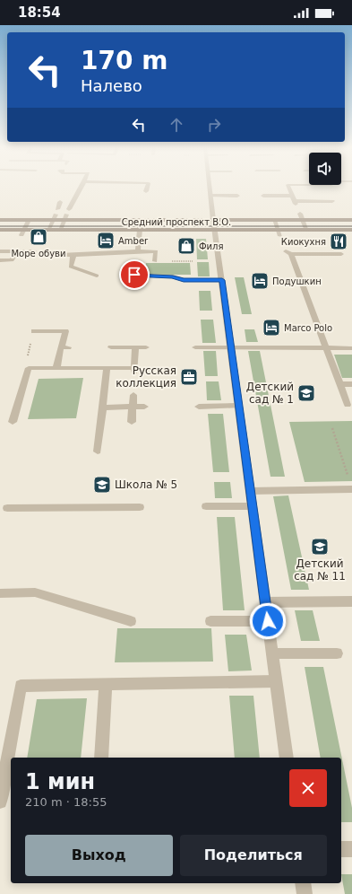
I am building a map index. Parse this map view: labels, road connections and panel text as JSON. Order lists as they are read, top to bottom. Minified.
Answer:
{"streets":{"main road":["Средний проспект В.О."]},"places":{"shop":["Море обуви","Филя"],"hotel":["Amber","Подушкин","Marco Polo"],"restaurant":["Киокухня"],"office":["Русская коллекция"],"school or university":["Детский сад № 1","Школа № 5","Детский сад № 11"]},"page":{"status":"18:54","turn":["170 m","Налево"],"heading":["1 мин","210 m · 18:55"],"buttons":["Выход","Поделиться"]}}
